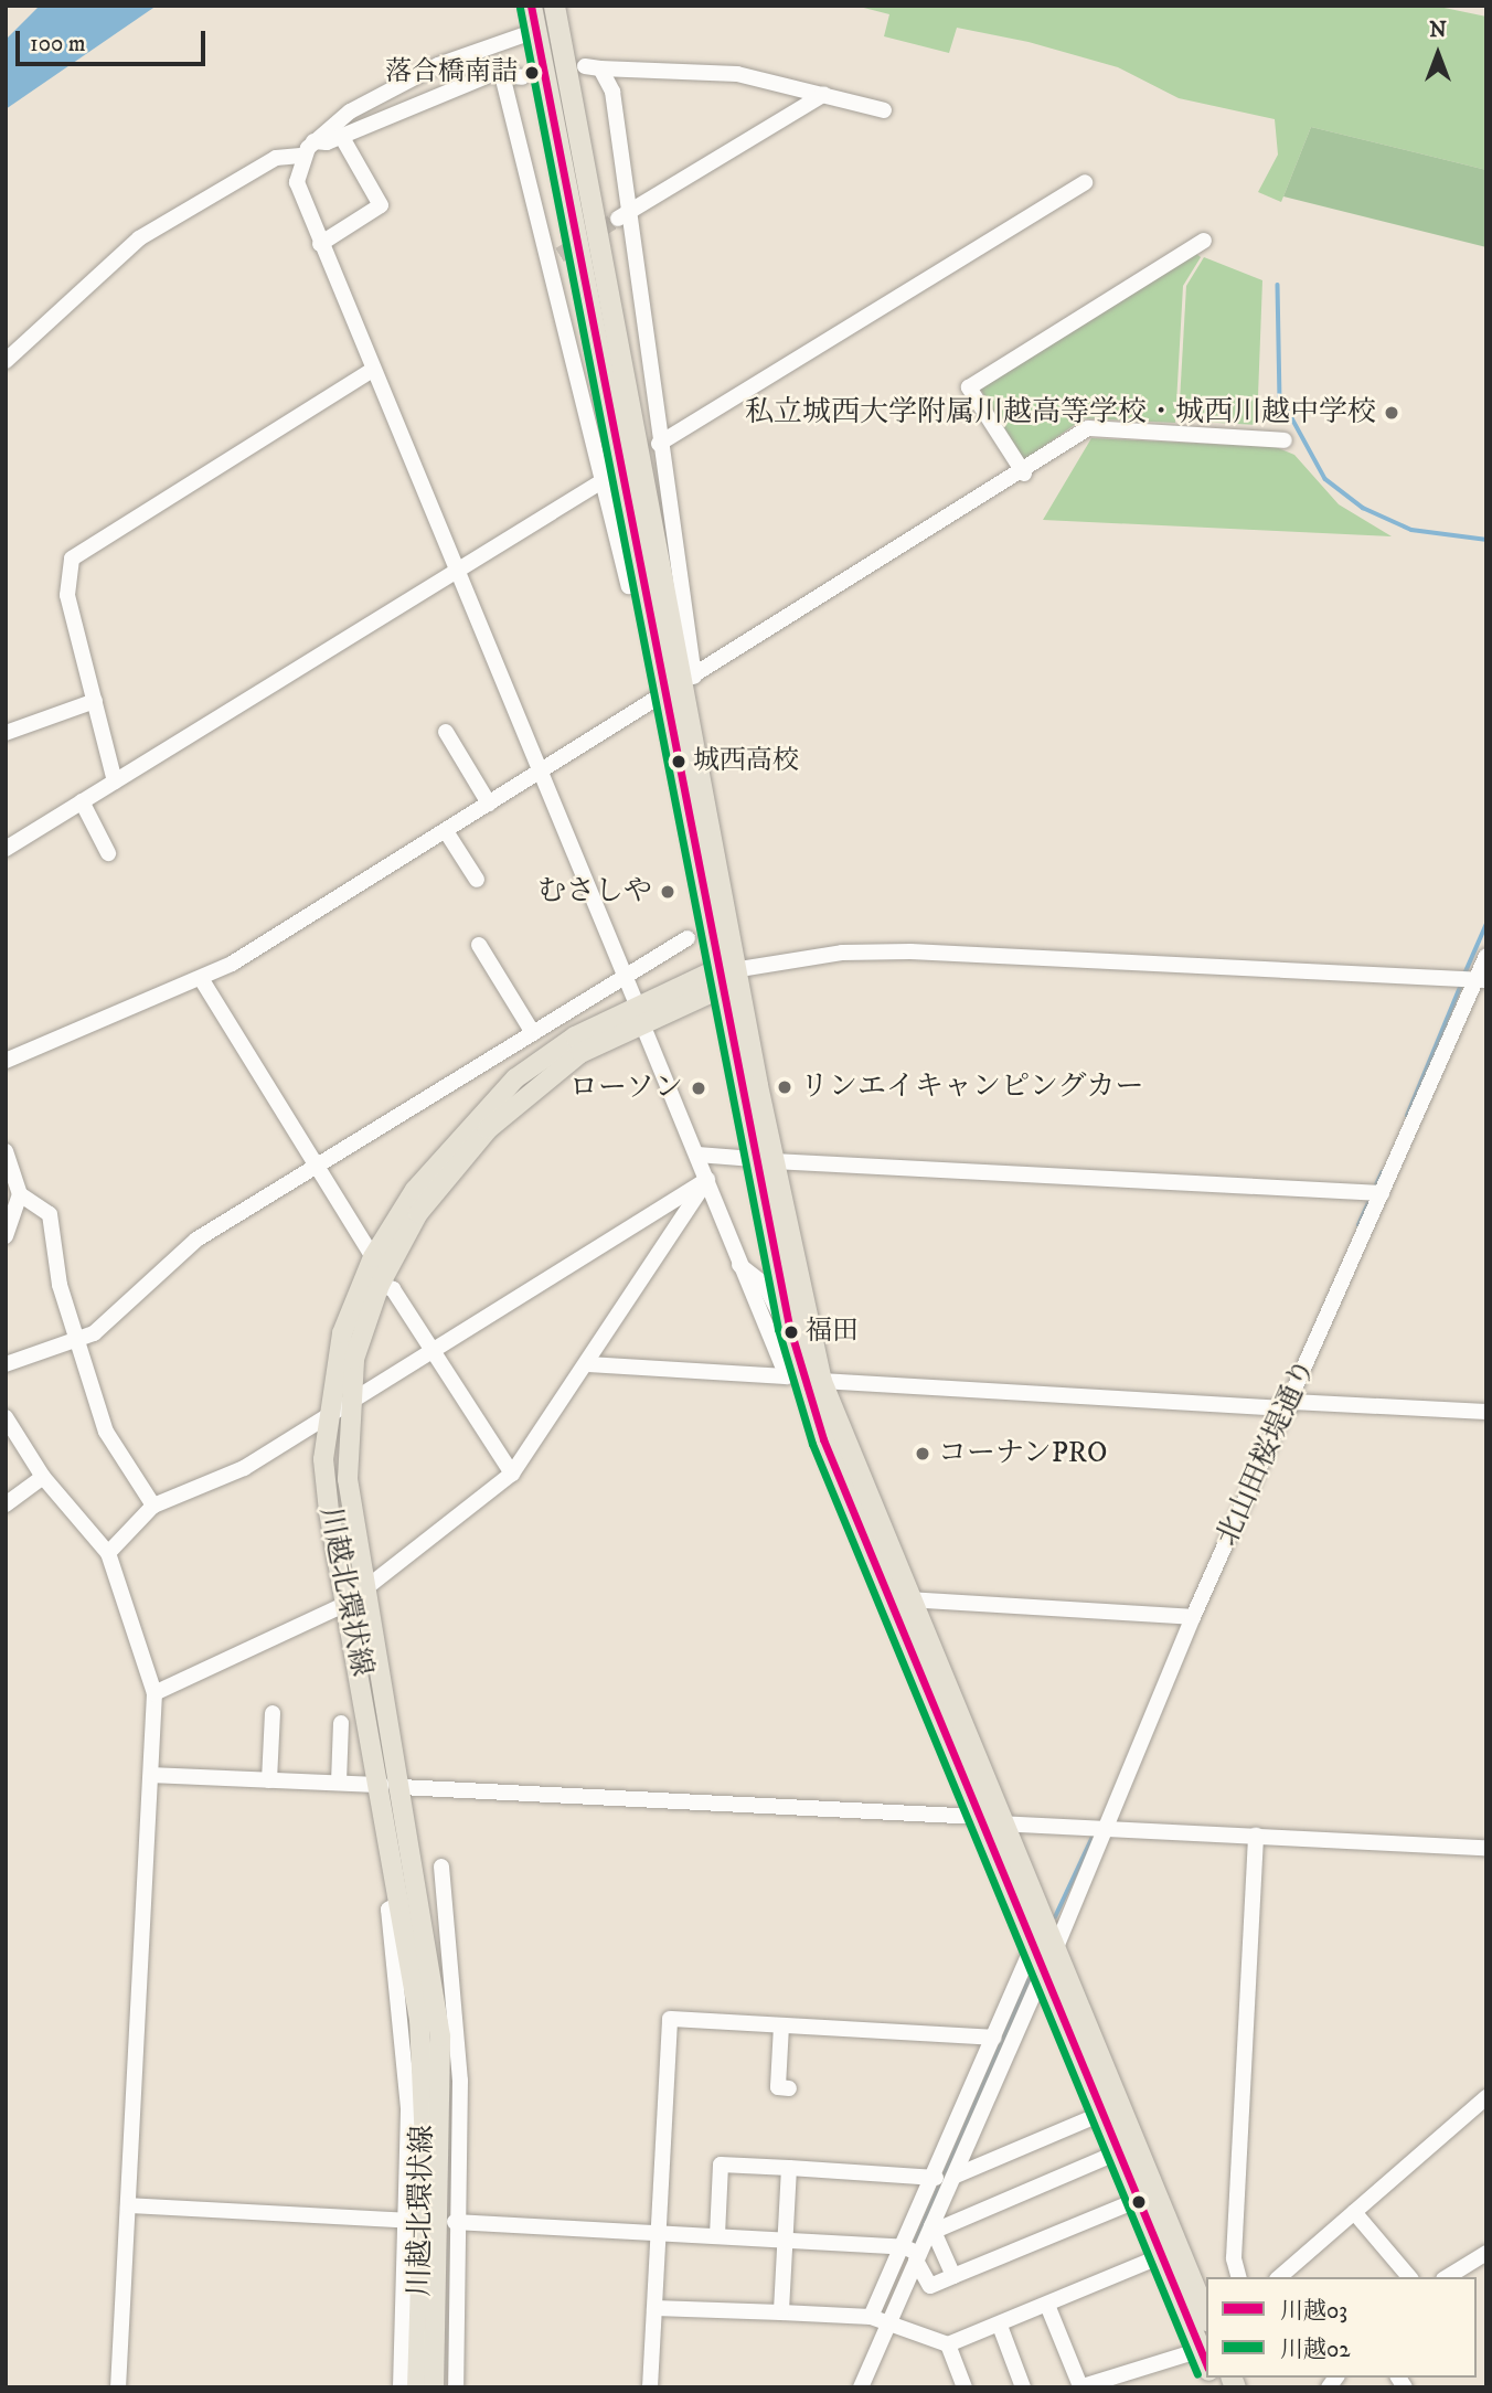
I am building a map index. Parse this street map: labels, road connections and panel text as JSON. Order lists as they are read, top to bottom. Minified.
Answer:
{"streets":{"main road":["川越北環状線"],"street":["北山田桜堤通り"]},"places":["落合橋南詰","私立城西大学附属川越高等学校・城西川越中学校","城西高校","むさしや","リンエイキャンピングカー","ローソン","福田","コーナンPRO"],"lines":["transit line 川越03","transit line 川越02"],"legend":["川越03","川越02"],"scale_bar":"100 m","north":"top"}
